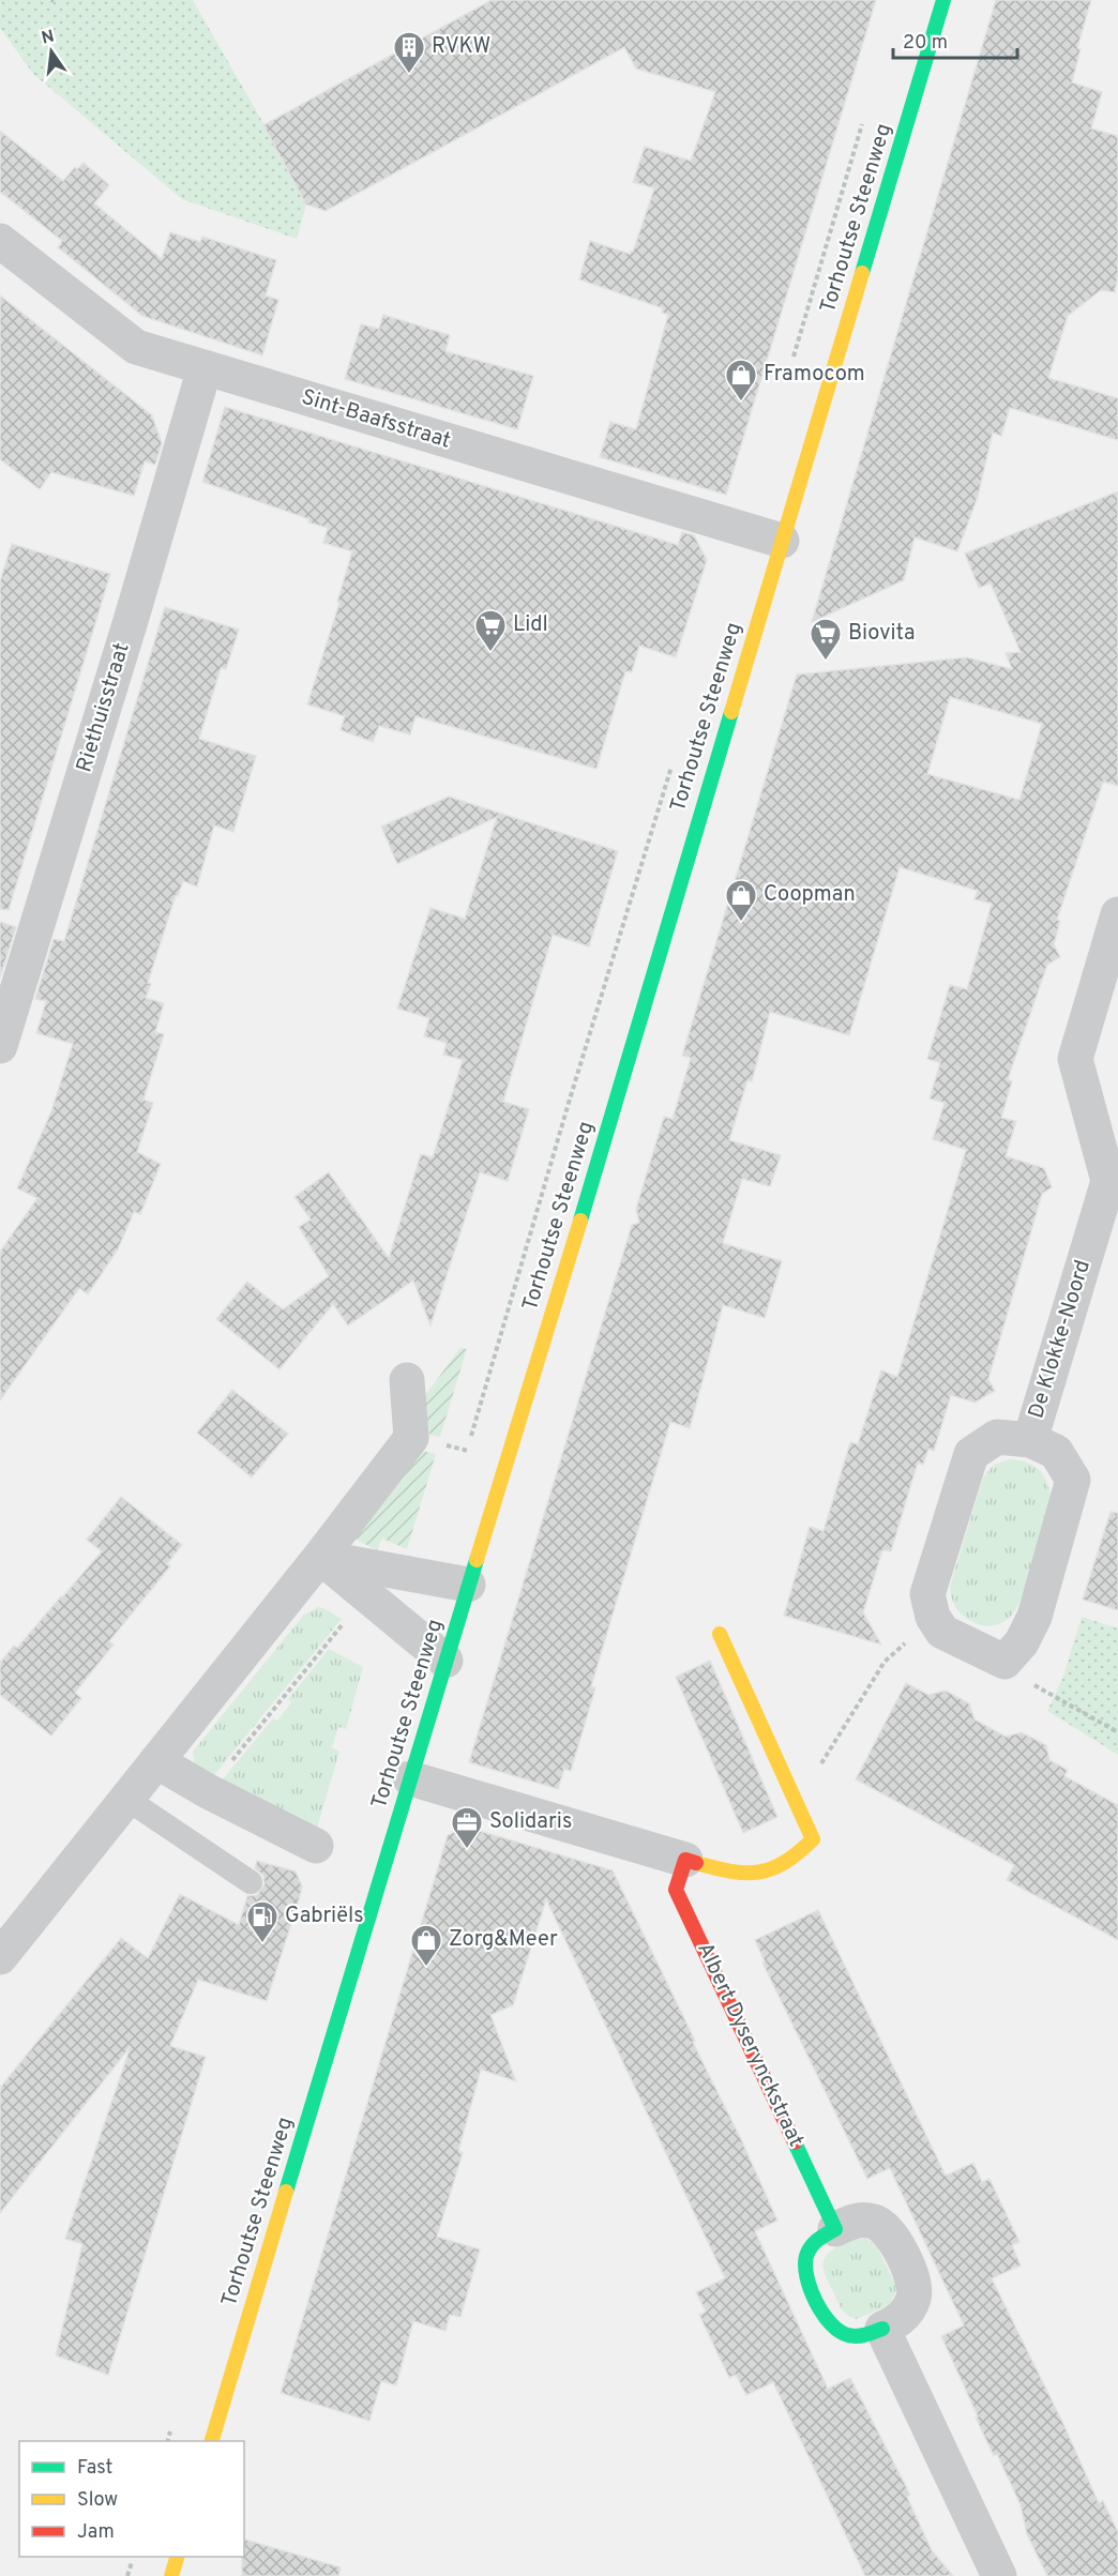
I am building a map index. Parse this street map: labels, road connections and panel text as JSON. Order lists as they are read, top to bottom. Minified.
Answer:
{"streets":{"main road":["Torhoutse Steenweg","Albert Dyserynckstraat"],"street":["Sint-Baafsstraat","Riethuisstraat","De Klokke-Noord"]},"crossings":[["Torhoutse Steenweg","Sint-Baafsstraat"],["Sint-Baafsstraat","Riethuisstraat"]],"places":{"building":["RVKW"],"shop":["Framocom","Coopman","Zorg&Meer"],"supermarket":["Lidl","Biovita"],"office":["Solidaris"],"fuel station":["Gabriëls"]},"legend":["Fast","Slow","Jam"],"scale_bar":"20 m","north":"top"}
